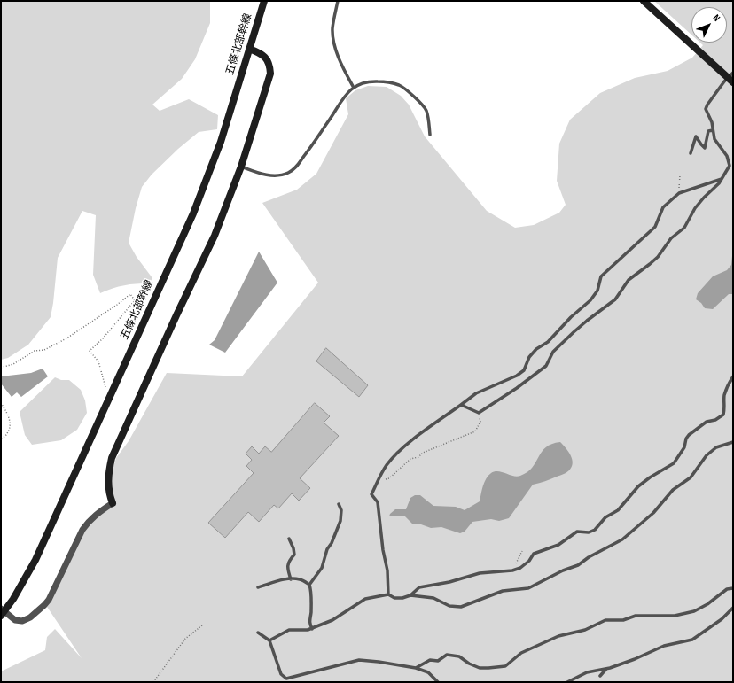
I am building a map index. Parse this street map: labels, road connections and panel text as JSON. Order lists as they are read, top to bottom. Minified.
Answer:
{"streets":{"street":["五條北部幹線"]},"north":"top right"}
